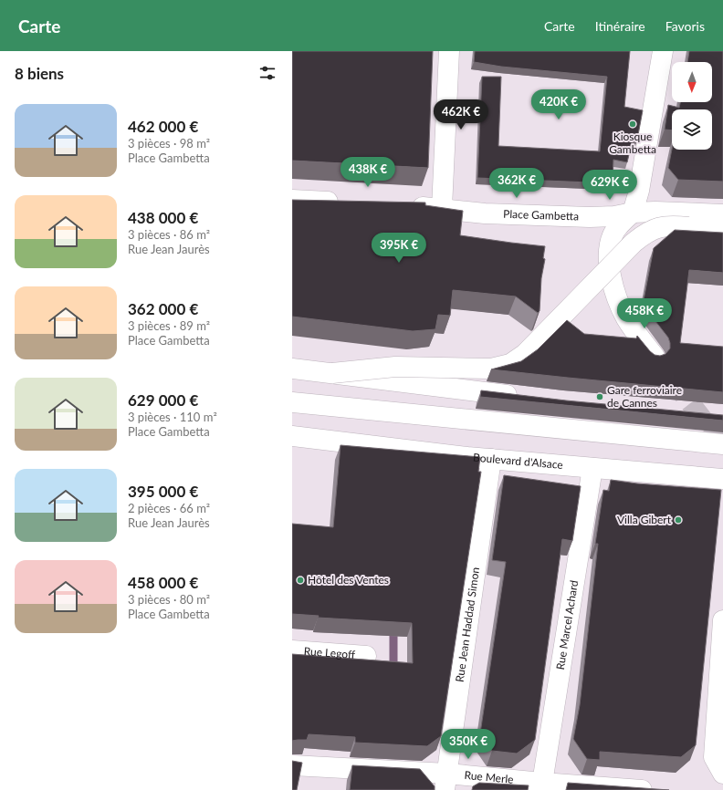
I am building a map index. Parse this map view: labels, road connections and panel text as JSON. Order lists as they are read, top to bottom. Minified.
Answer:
{"streets":{"main road":["Place Gambetta","Boulevard d'Alsace","Rue Jean Haddad Simon","Rue Marcel Achard","Rue Legoff","Rue Merle"]},"crossings":[["Boulevard d'Alsace","Rue Jean Haddad Simon"],["Boulevard d'Alsace","Rue Marcel Achard"],["Rue Jean Haddad Simon","Rue Merle"],["Rue Marcel Achard","Rue Merle"]],"places":["Kiosque Gambetta","Gare ferroviaire de Cannes","Villa Gibert","Hôtel des Ventes"],"north":"bottom","page":{"header":"Carte","nav":["Carte","Itinéraire","Favoris"],"heading":"8 biens","price":["420K €","462K €","438K €","362K €","629K €","395K €","458K €","350K €"],"list":[{"name":"462 000 €","note":"3 pièces · 98 m² · Place Gambetta"},{"name":"438 000 €","note":"3 pièces · 86 m² · Rue Jean Jaurès"},{"name":"362 000 €","note":"3 pièces · 89 m² · Place Gambetta"},{"name":"629 000 €","note":"3 pièces · 110 m² · Place Gambetta"},{"name":"395 000 €","note":"2 pièces · 66 m² · Rue Jean Jaurès"},{"name":"458 000 €","note":"3 pièces · 80 m² · Place Gambetta"}]}}
